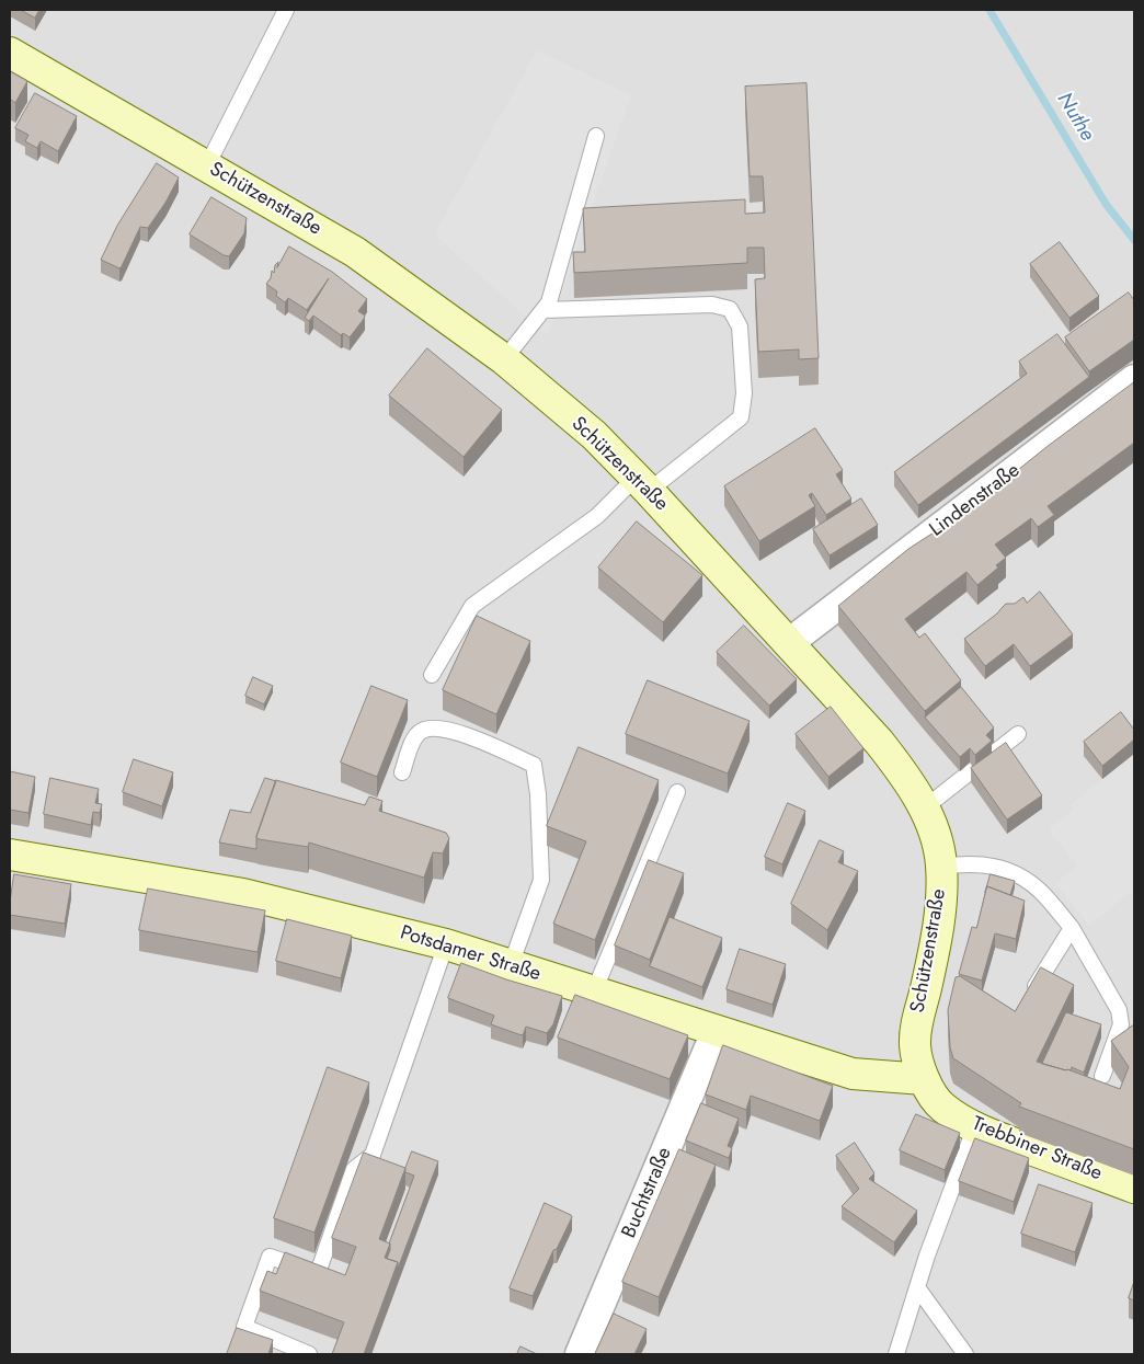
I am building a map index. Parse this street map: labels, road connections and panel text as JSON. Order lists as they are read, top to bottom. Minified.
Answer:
{"streets":{"street":["Schützenstraße","Lindenstraße","Potsdamer Straße","Trebbiner Straße","Buchtstraße"]},"crossings":[["Schützenstraße","Lindenstraße"],["Schützenstraße","Potsdamer Straße"],["Schützenstraße","Trebbiner Straße"],["Potsdamer Straße","Trebbiner Straße"],["Potsdamer Straße","Buchtstraße"]],"water":["Nuthe"]}
